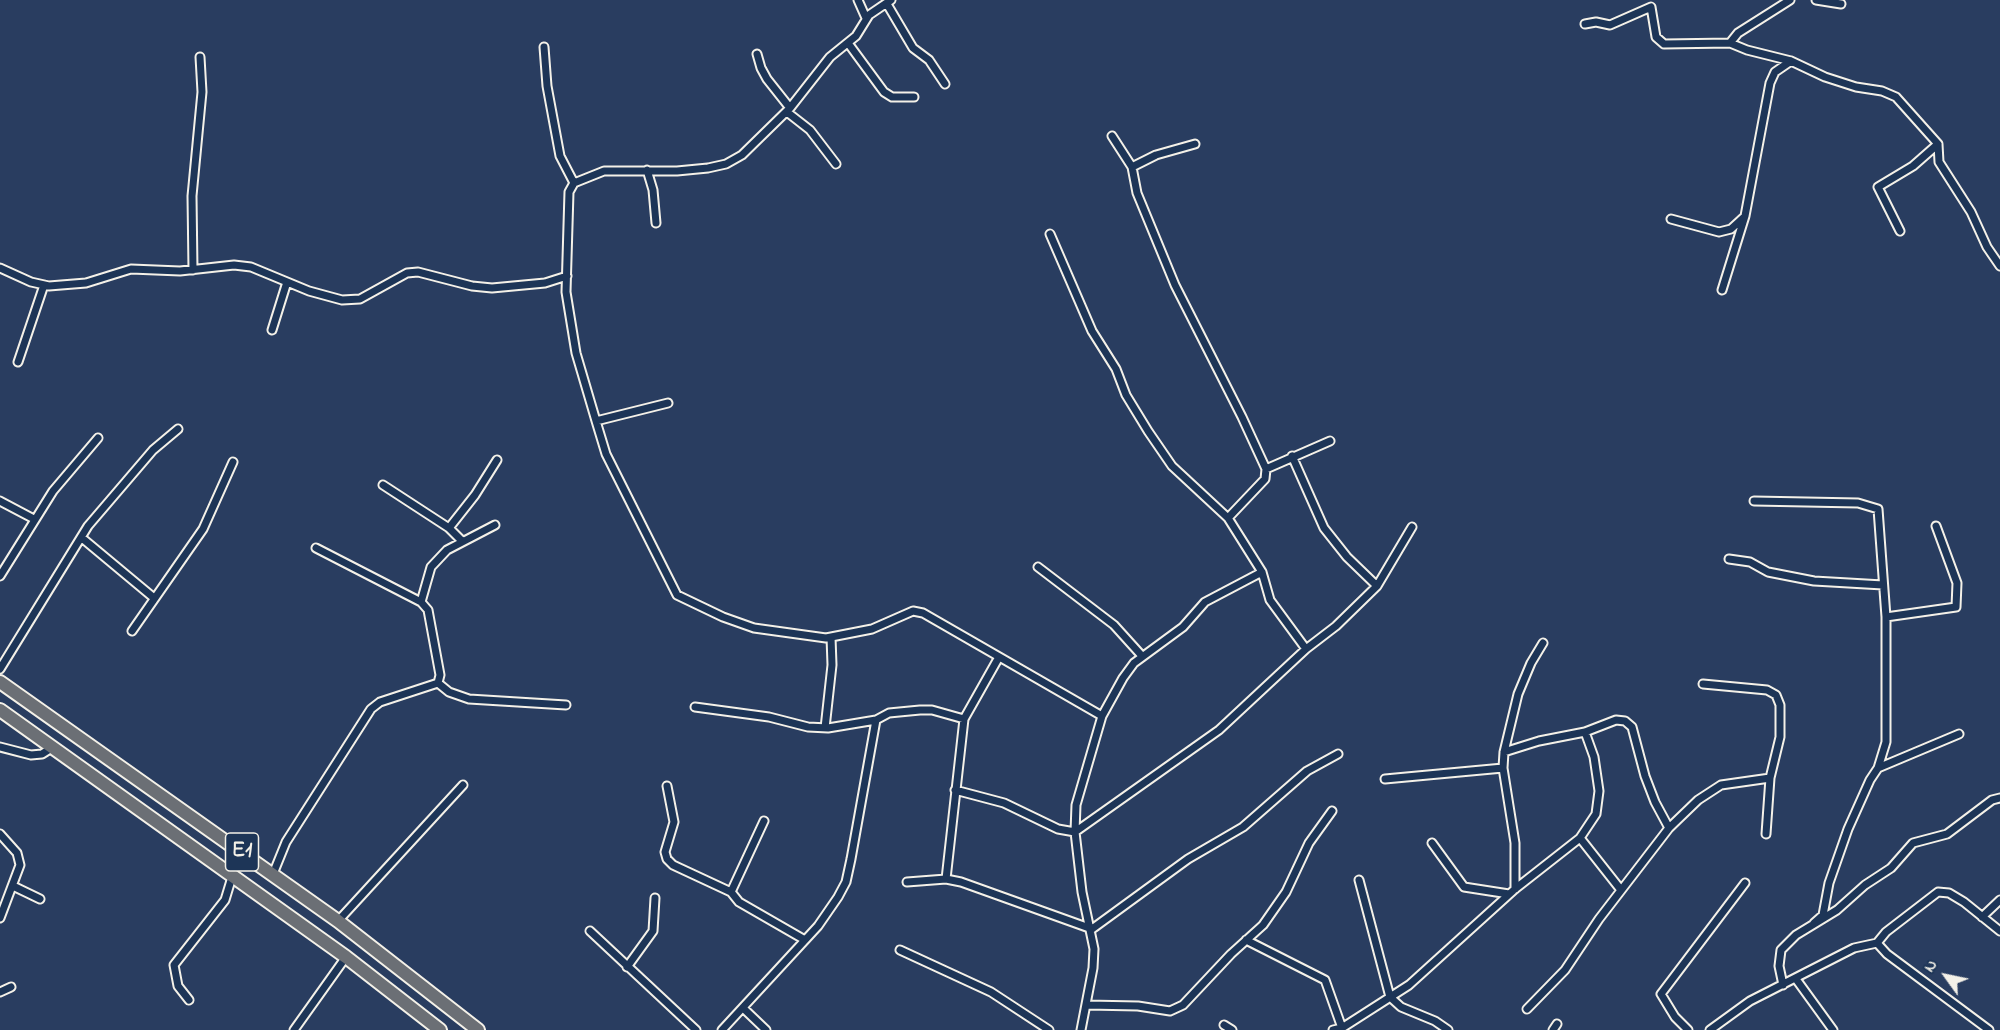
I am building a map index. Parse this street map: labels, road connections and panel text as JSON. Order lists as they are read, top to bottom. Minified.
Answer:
{"streets":{"highway":["E1"]},"north":"top left"}
